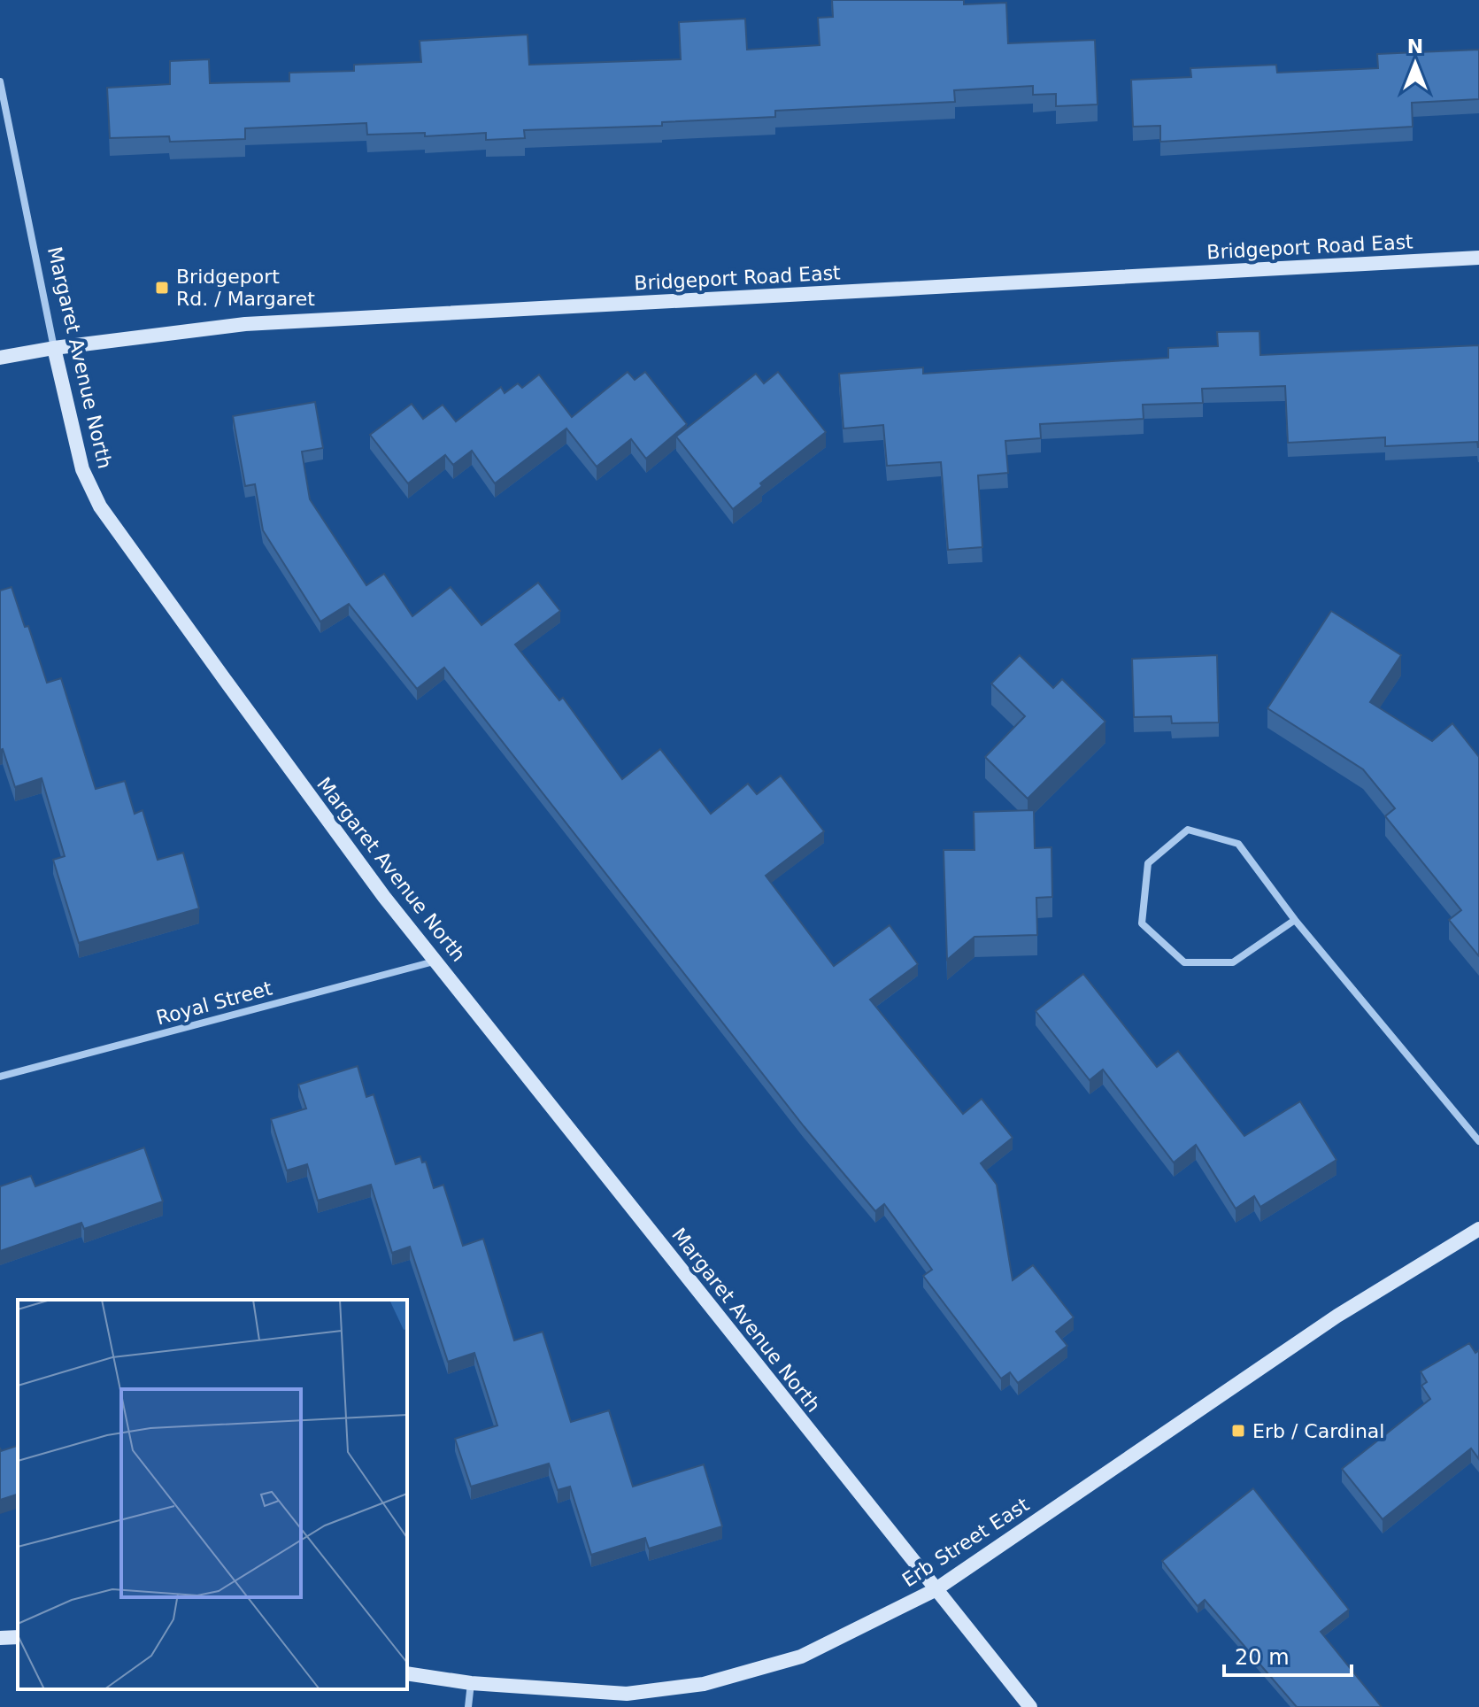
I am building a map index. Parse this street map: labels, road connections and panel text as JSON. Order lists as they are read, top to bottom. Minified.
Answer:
{"streets":{"main road":["Bridgeport Road East","Margaret Avenue North","Erb Street East"],"street":["Royal Street"]},"crossings":[["Bridgeport Road East","Margaret Avenue North"],["Margaret Avenue North","Royal Street"],["Margaret Avenue North","Erb Street East"]],"places":{"transit":["Bridgeport Rd. / Margaret","Erb / Cardinal"]},"scale_bar":"20 m","north":"top"}
